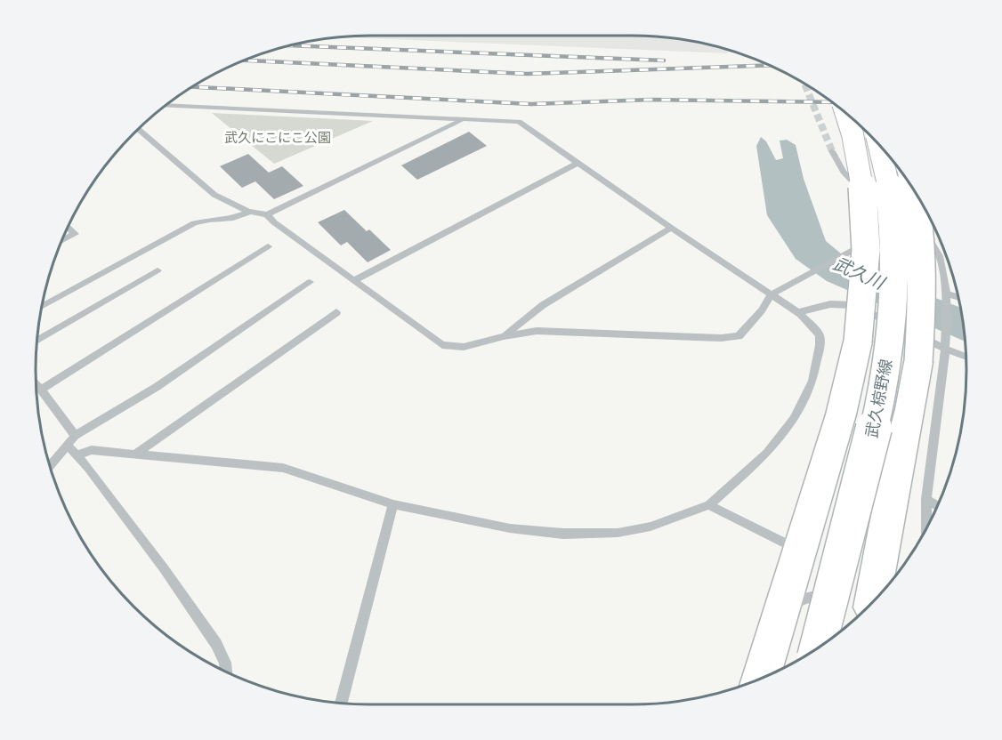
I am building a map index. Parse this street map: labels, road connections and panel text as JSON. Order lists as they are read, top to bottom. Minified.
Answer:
{"streets":{"main road":["武久椋野線"]},"water":["武久川"],"parks":["武久にこにこ公園"]}
